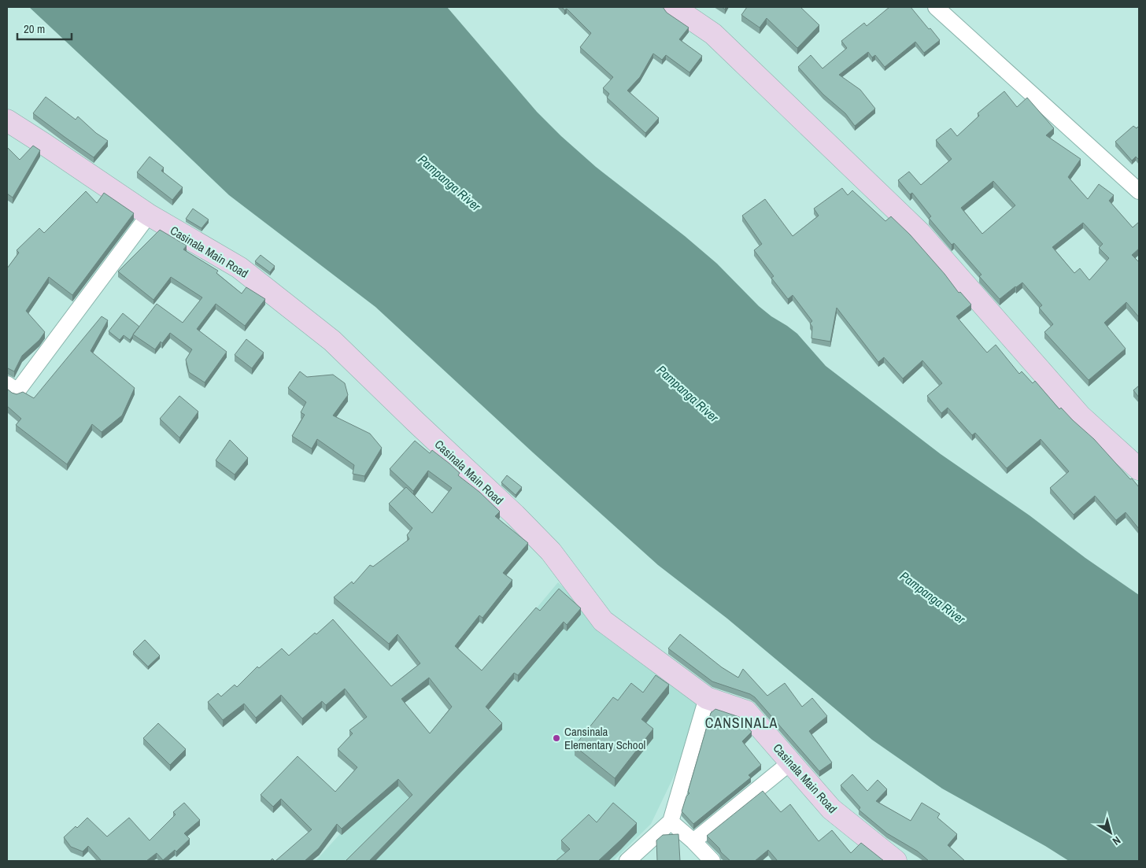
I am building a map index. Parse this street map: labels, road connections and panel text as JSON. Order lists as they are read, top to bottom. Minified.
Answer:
{"streets":{"street":["Casinala Main Road"]},"districts":["CANSINALA"],"water":["Pampanga River"],"places":["Cansinala Elementary School"],"scale_bar":"20 m","north":"bottom right"}
